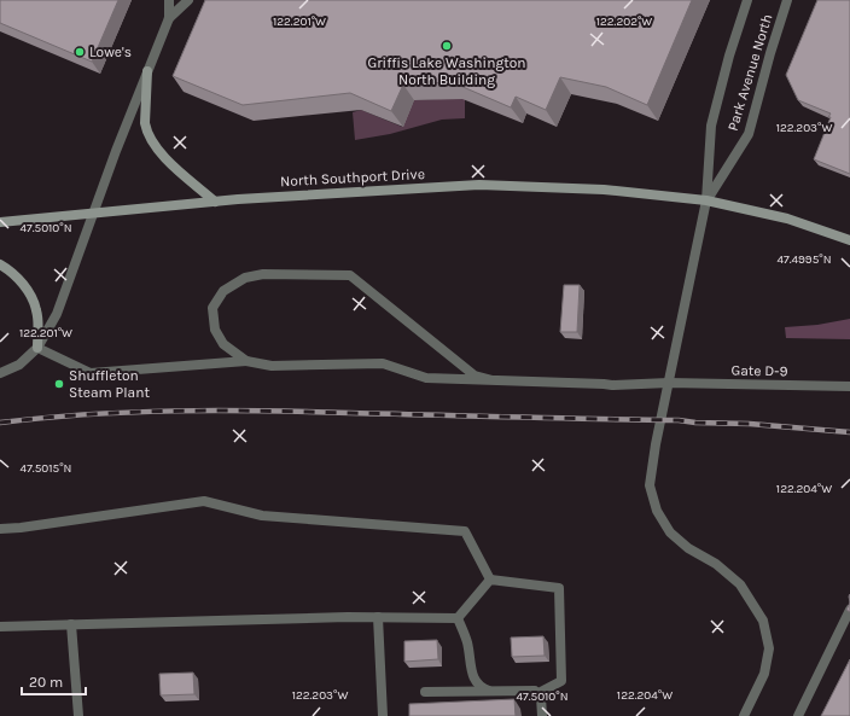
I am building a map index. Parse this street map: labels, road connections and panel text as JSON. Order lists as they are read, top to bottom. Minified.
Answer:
{"streets":{"main road":["North Southport Drive"],"street":["Park Avenue North","Gate D-9"]},"crossings":[["Park Avenue North","North Southport Drive"],["Park Avenue North","Gate D-9"]],"places":["Griffis Lake Washington North Building","Lowe's","Shuffleton Steam Plant"],"scale_bar":"20 m","coordinates":["122.202°W","122.201°W","122.203°W","47.5010°N","47.4995°N","47.5015°N","122.204°W"]}
